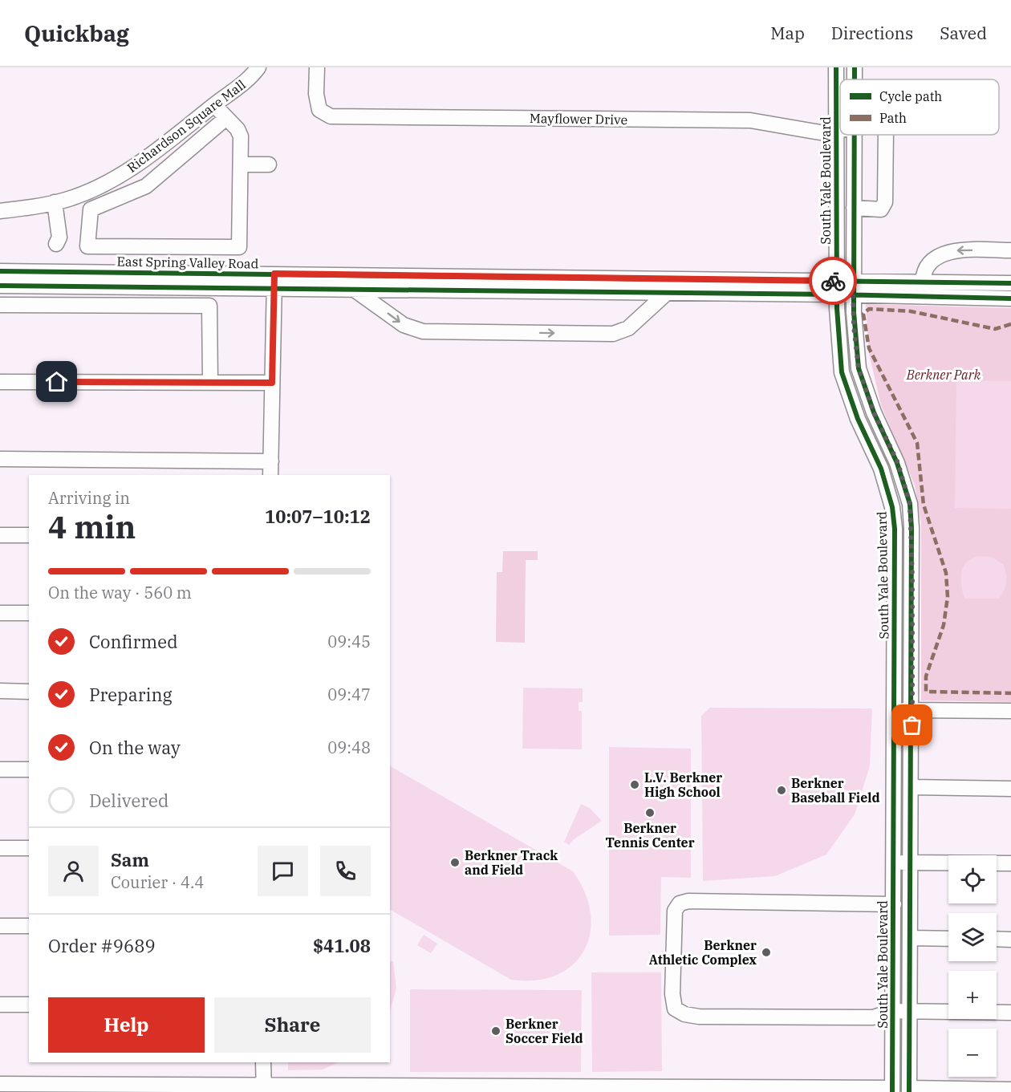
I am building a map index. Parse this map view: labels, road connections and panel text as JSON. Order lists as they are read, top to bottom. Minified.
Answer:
{"streets":{"street":["Mayflower Drive","Richardson Square Mall","South Yale Boulevard","East Spring Valley Road"]},"crossings":[["Mayflower Drive","South Yale Boulevard"],["South Yale Boulevard","East Spring Valley Road"]],"parks":["Berkner Park"],"places":["L.V. Berkner High School","Berkner Baseball Field","Berkner Tennis Center","Berkner Track and Field","Berkner Athletic Complex","Berkner Soccer Field"],"legend":["Cycle path","Path"],"page":{"header":"Quickbag","nav":["Map","Directions","Saved"],"heading":["4 min","Arriving in","10:07–10:12"],"panel":["Sam","Courier · 4.4","Order #9689","$41.08"],"bar":"On the way · 560 m","list":[["Confirmed","09:45"],["Preparing","09:47"],["On the way","09:48"],"Delivered"],"map_buttons":["+","−"],"buttons":["Help","Share"]}}
